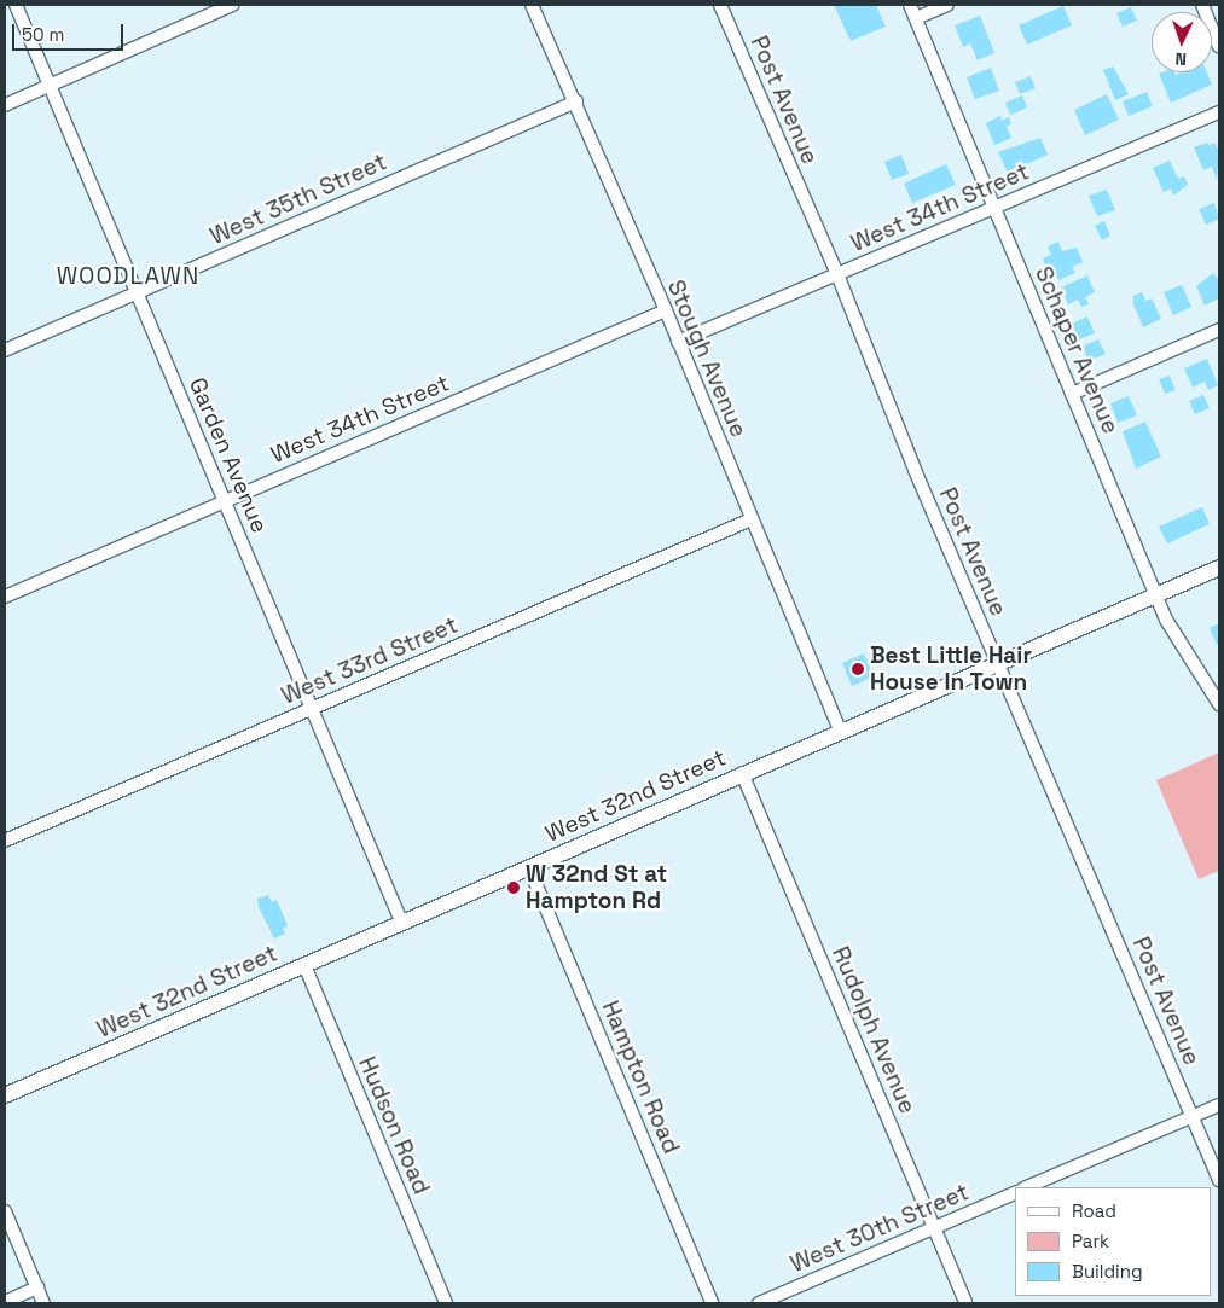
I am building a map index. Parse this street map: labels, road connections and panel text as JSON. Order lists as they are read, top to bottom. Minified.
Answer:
{"streets":{"street":["Post Avenue","West 35th Street","West 34th Street","Schaper Avenue","Stough Avenue","Garden Avenue","West 33rd Street","West 32nd Street","Rudolph Avenue","Hampton Road","Hudson Road","West 30th Street"]},"crossings":[["Post Avenue","West 34th Street"],["Post Avenue","West 32nd Street"],["West 35th Street","Stough Avenue"],["West 35th Street","Garden Avenue"],["West 34th Street","Schaper Avenue"],["West 34th Street","Stough Avenue"],["West 34th Street","Garden Avenue"],["Schaper Avenue","West 32nd Street"],["Stough Avenue","West 33rd Street"],["Stough Avenue","West 32nd Street"],["Garden Avenue","West 33rd Street"],["Garden Avenue","West 32nd Street"],["West 32nd Street","Rudolph Avenue"],["West 32nd Street","Hampton Road"],["West 32nd Street","Hudson Road"],["Rudolph Avenue","West 30th Street"]],"districts":["WOODLAWN"],"places":["Best Little Hair House In Town","W 32nd St at Hampton Rd"],"legend":["Road","Park","Building"],"scale_bar":"50 m","north":"bottom"}
